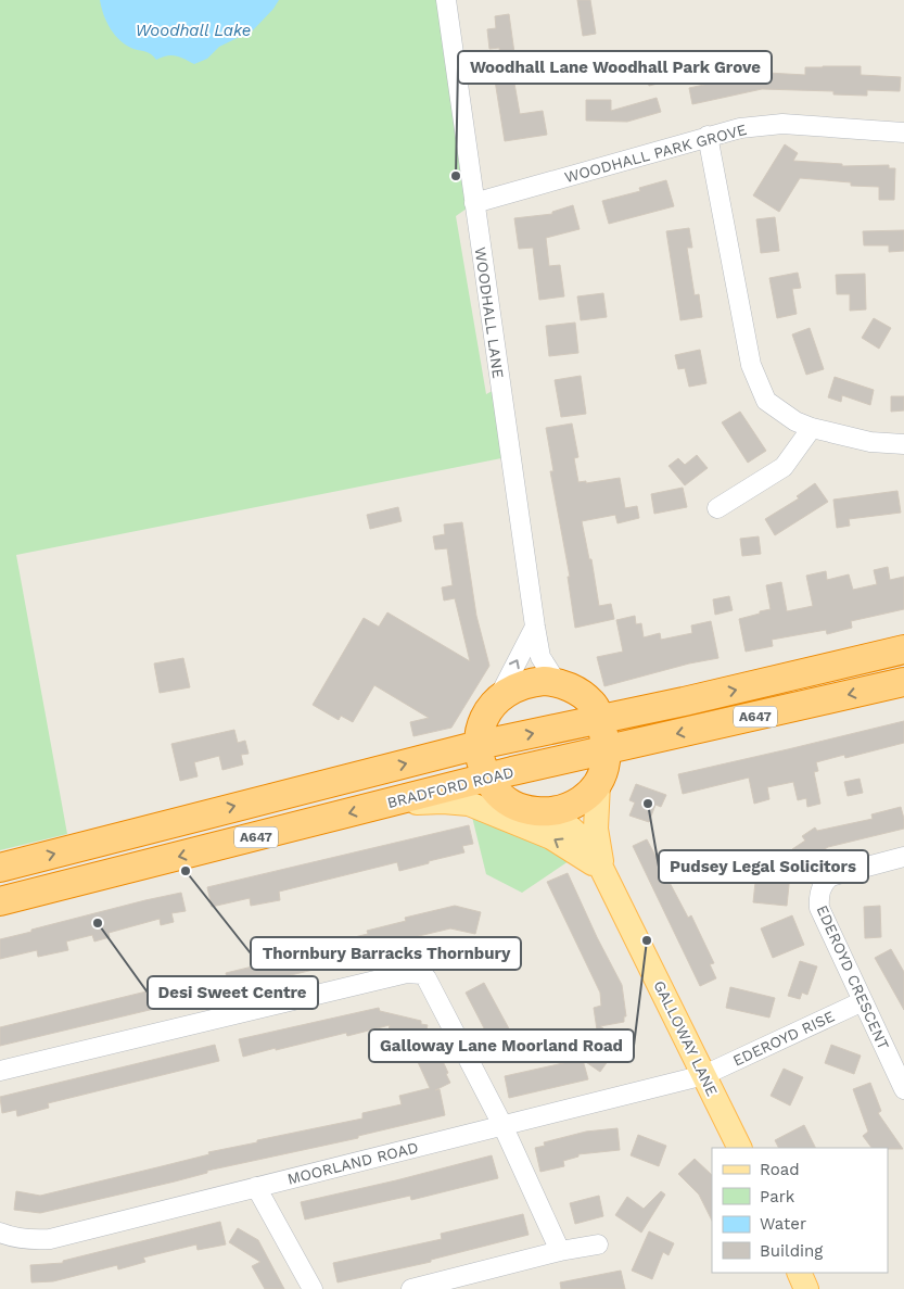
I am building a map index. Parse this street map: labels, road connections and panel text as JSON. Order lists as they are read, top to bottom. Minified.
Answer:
{"streets":{"highway":["A647","BRADFORD ROAD"],"main road":["GALLOWAY LANE"],"street":["WOODHALL PARK GROVE","WOODHALL LANE","EDEROYD CRESCENT","EDEROYD RISE","MOORLAND ROAD"]},"crossings":[["WOODHALL PARK GROVE","WOODHALL LANE"],["EDEROYD CRESCENT","EDEROYD RISE"],["GALLOWAY LANE","EDEROYD RISE"],["GALLOWAY LANE","MOORLAND ROAD"],["EDEROYD RISE","MOORLAND ROAD"]],"water":["Woodhall Lake"],"places":["Woodhall Lane Woodhall Park Grove","Pudsey Legal Solicitors","Thornbury Barracks Thornbury","Desi Sweet Centre","Galloway Lane Moorland Road"],"legend":["Road","Park","Water","Building"]}
